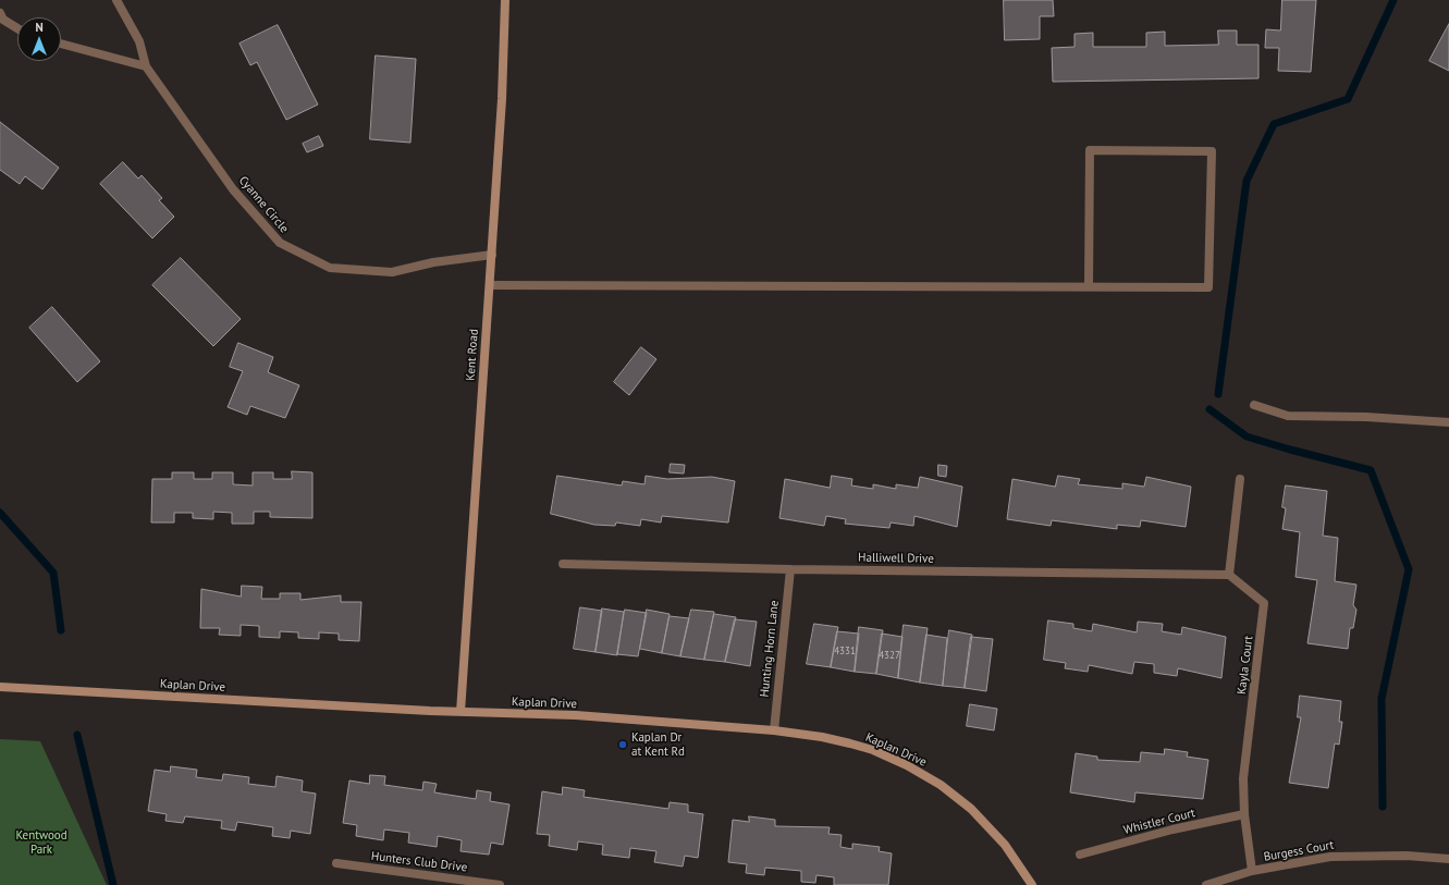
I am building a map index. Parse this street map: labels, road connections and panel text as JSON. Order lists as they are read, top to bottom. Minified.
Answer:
{"streets":{"street":["Cyanne Circle","Kent Road","Halliwell Drive","Hunting Horn Lane","Kayla Court","Kaplan Drive","Whistler Court","Burgess Court","Hunters Club Drive"]},"crossings":[["Cyanne Circle","Kent Road"],["Kent Road","Kaplan Drive"],["Halliwell Drive","Hunting Horn Lane"],["Halliwell Drive","Kayla Court"],["Hunting Horn Lane","Kaplan Drive"],["Kayla Court","Whistler Court"],["Kayla Court","Burgess Court"]],"parks":["Kentwood Park"],"places":["Kaplan Dr at Kent Rd"],"house_numbers":["4331","4327"],"north":"top"}
